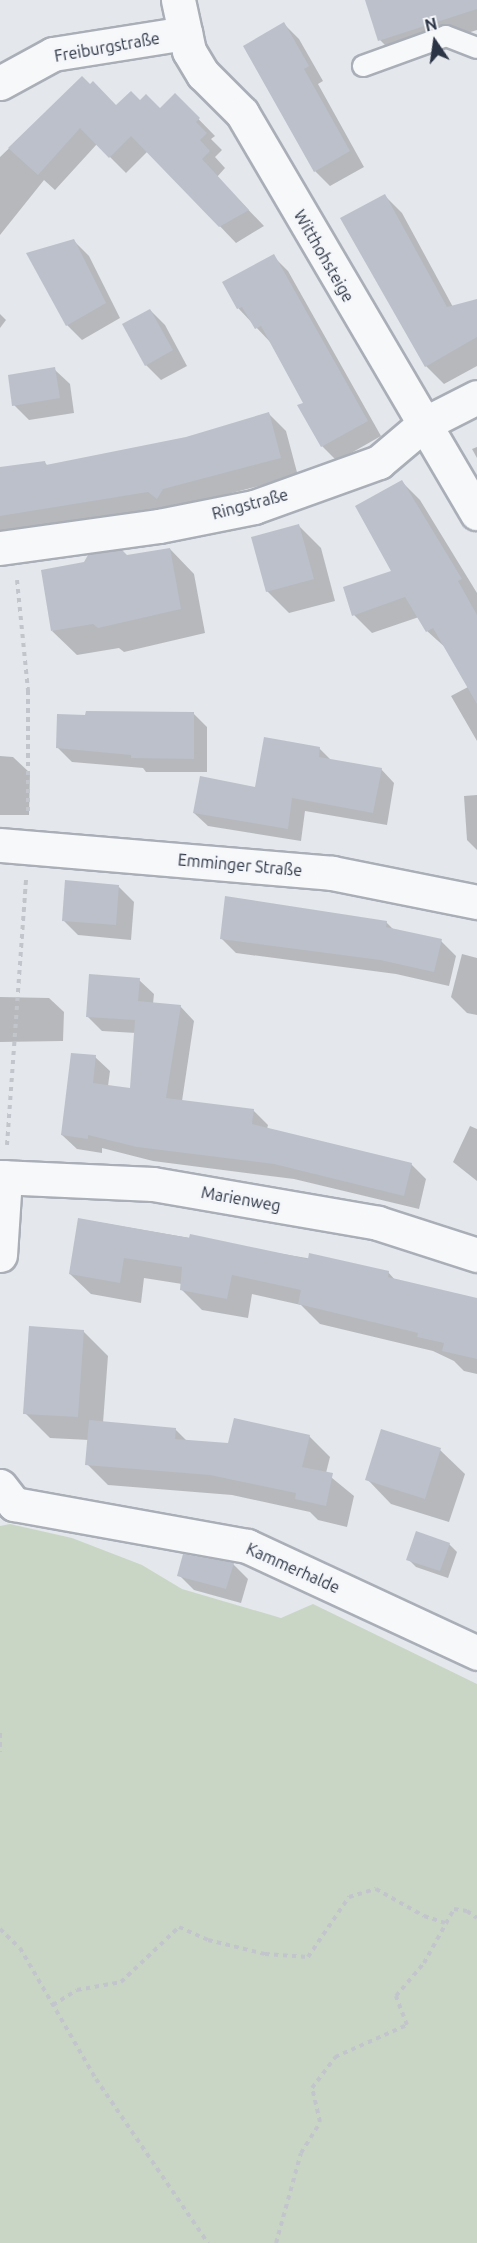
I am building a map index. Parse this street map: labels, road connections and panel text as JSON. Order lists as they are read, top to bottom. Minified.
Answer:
{"streets":{"street":["Freiburgstraße","Witthohsteige","Ringstraße","Emminger Straße","Marienweg","Kammerhalde"]},"crossings":[["Freiburgstraße","Witthohsteige"],["Witthohsteige","Ringstraße"]],"north":"top"}
